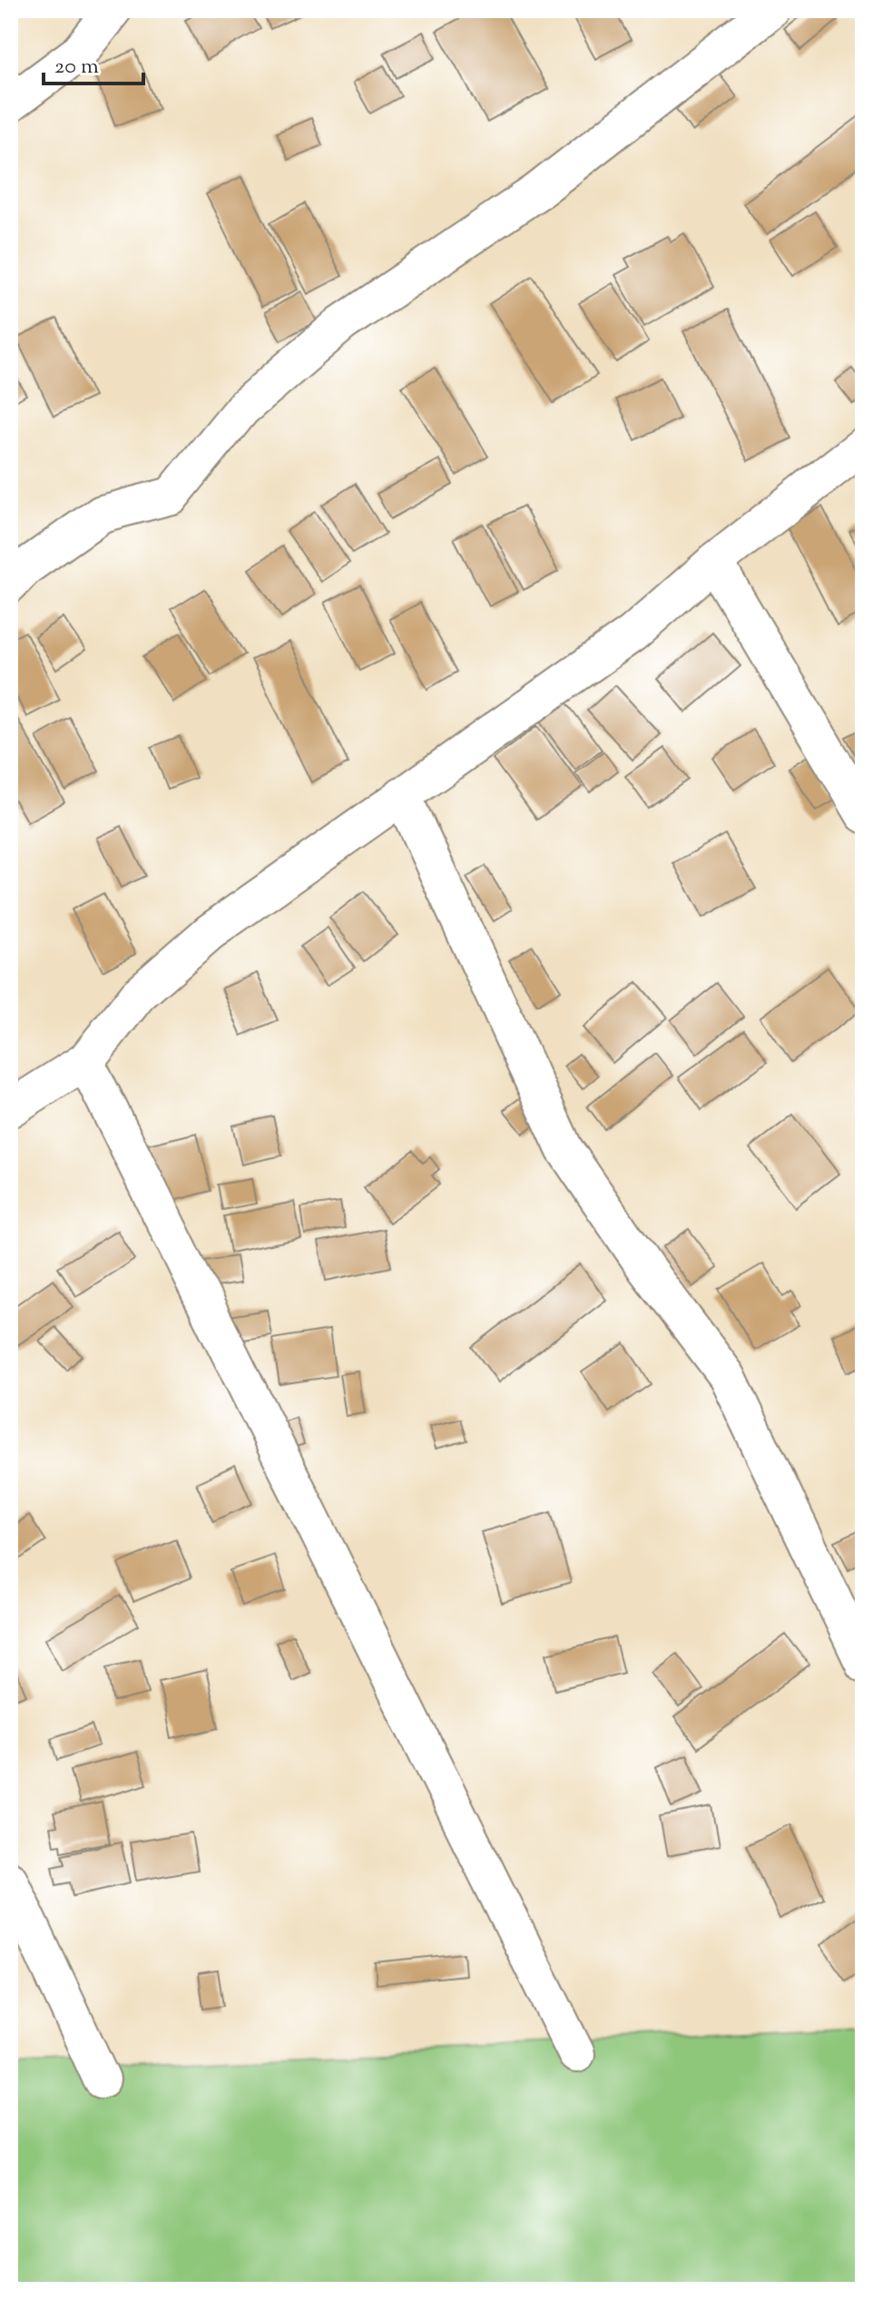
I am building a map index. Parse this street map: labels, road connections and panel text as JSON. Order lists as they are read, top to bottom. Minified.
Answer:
{"scale_bar":"20 m"}
